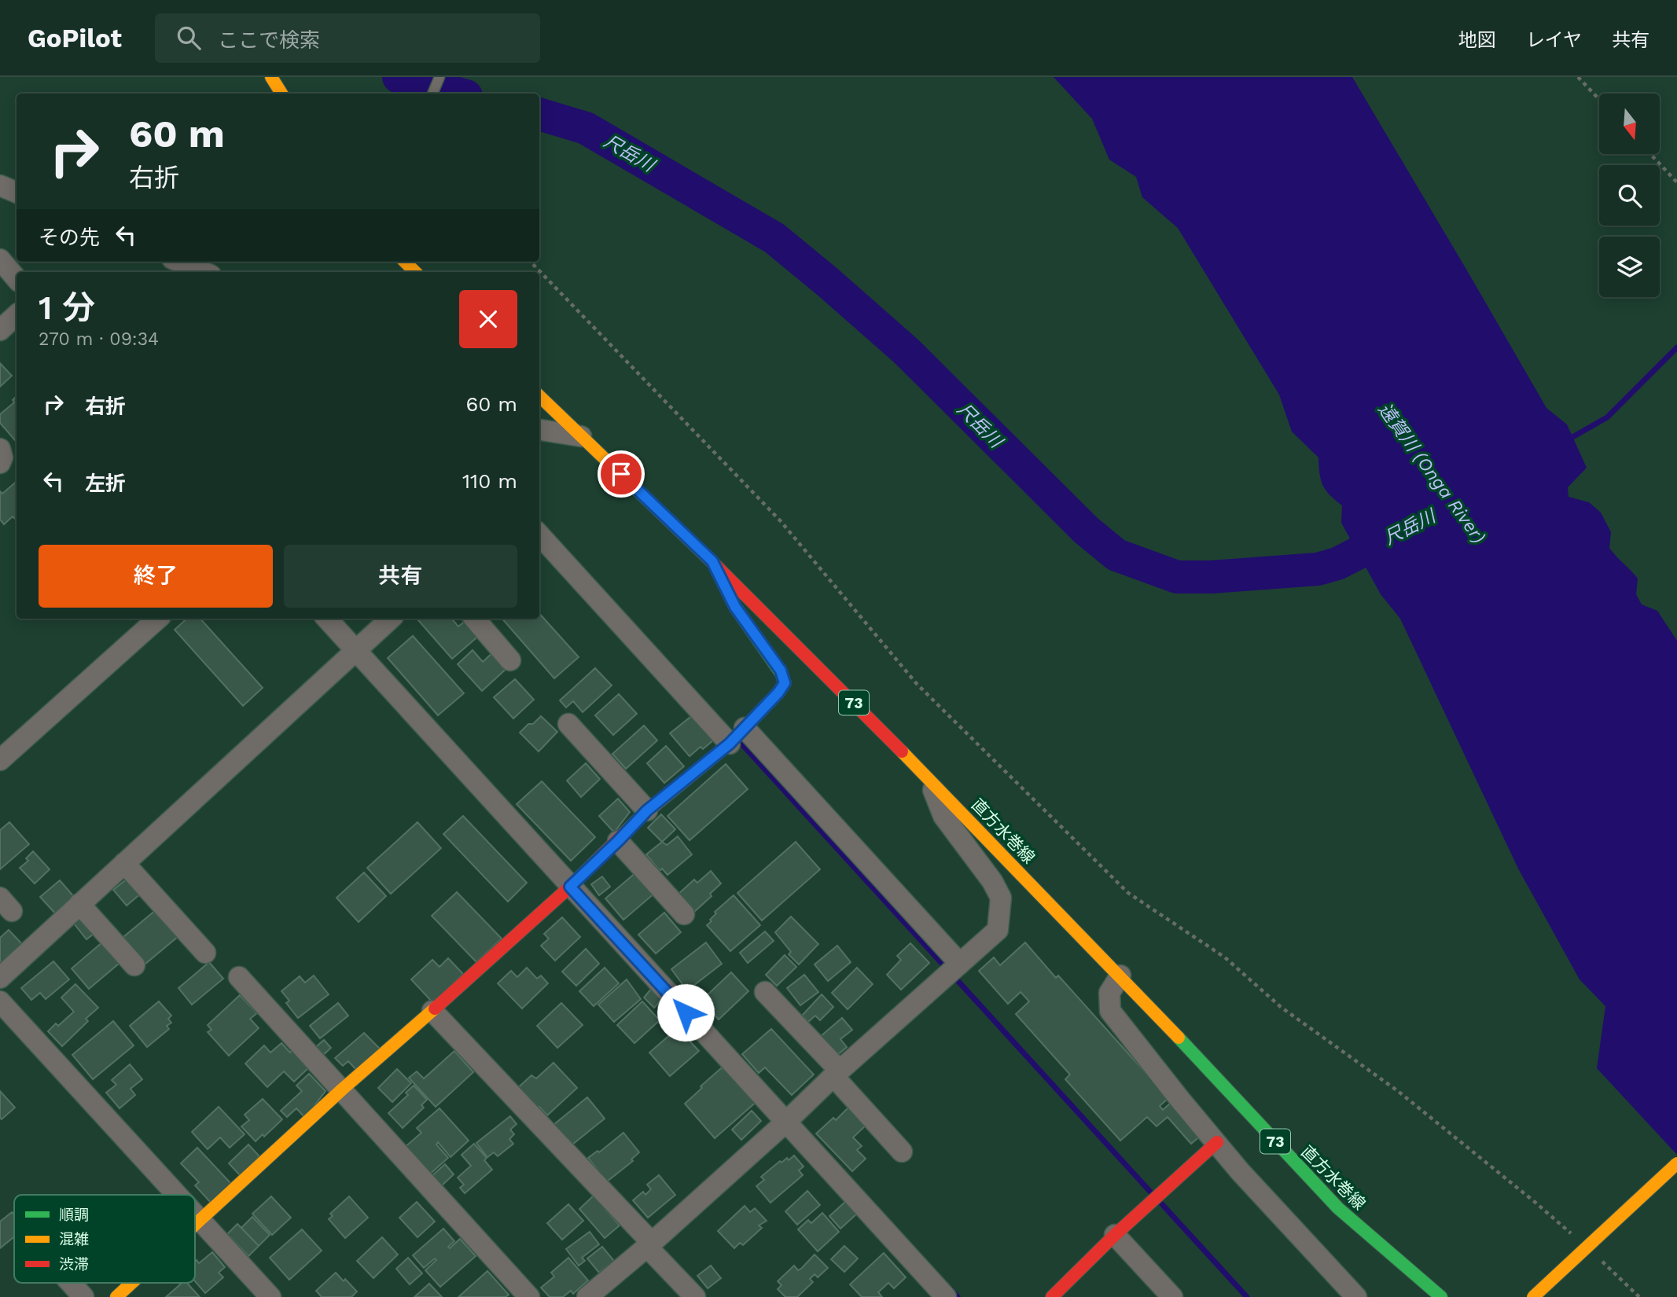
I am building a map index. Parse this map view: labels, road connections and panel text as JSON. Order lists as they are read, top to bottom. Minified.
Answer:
{"streets":{"street":["73","直方水巻線"]},"water":["尺岳川","遠賀川 (Onga River)"],"legend":["順調","混雑","渋滞"],"north":"bottom","page":{"header":"GoPilot","search":"ここで検索","nav":["地図","レイヤ","共有"],"turn":["60 m","右折"],"then":"その先","heading":["1 分","270 m · 09:34"],"list":[{"name":"右折","value":"60 m"},{"name":"左折","value":"110 m"}],"buttons":["終了","共有"]}}
